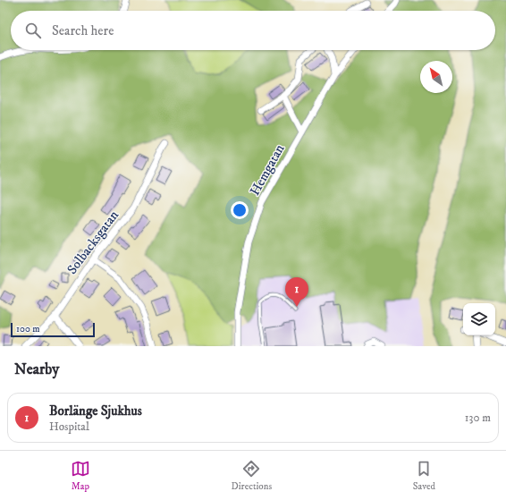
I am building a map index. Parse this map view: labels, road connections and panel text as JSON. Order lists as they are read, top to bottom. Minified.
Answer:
{"streets":{"street":["Hemgatan","Solbacksgatan"]},"scale_bar":"100 m","north":"top left","page":{"search":"Search here","pins":"1","scale":"100 m","heading":"Nearby","list":[{"mark":"1","name":"Borlänge Sjukhus","note":"Hospital","value":"130 m"}],"nav":["Map","Directions","Saved"]}}
